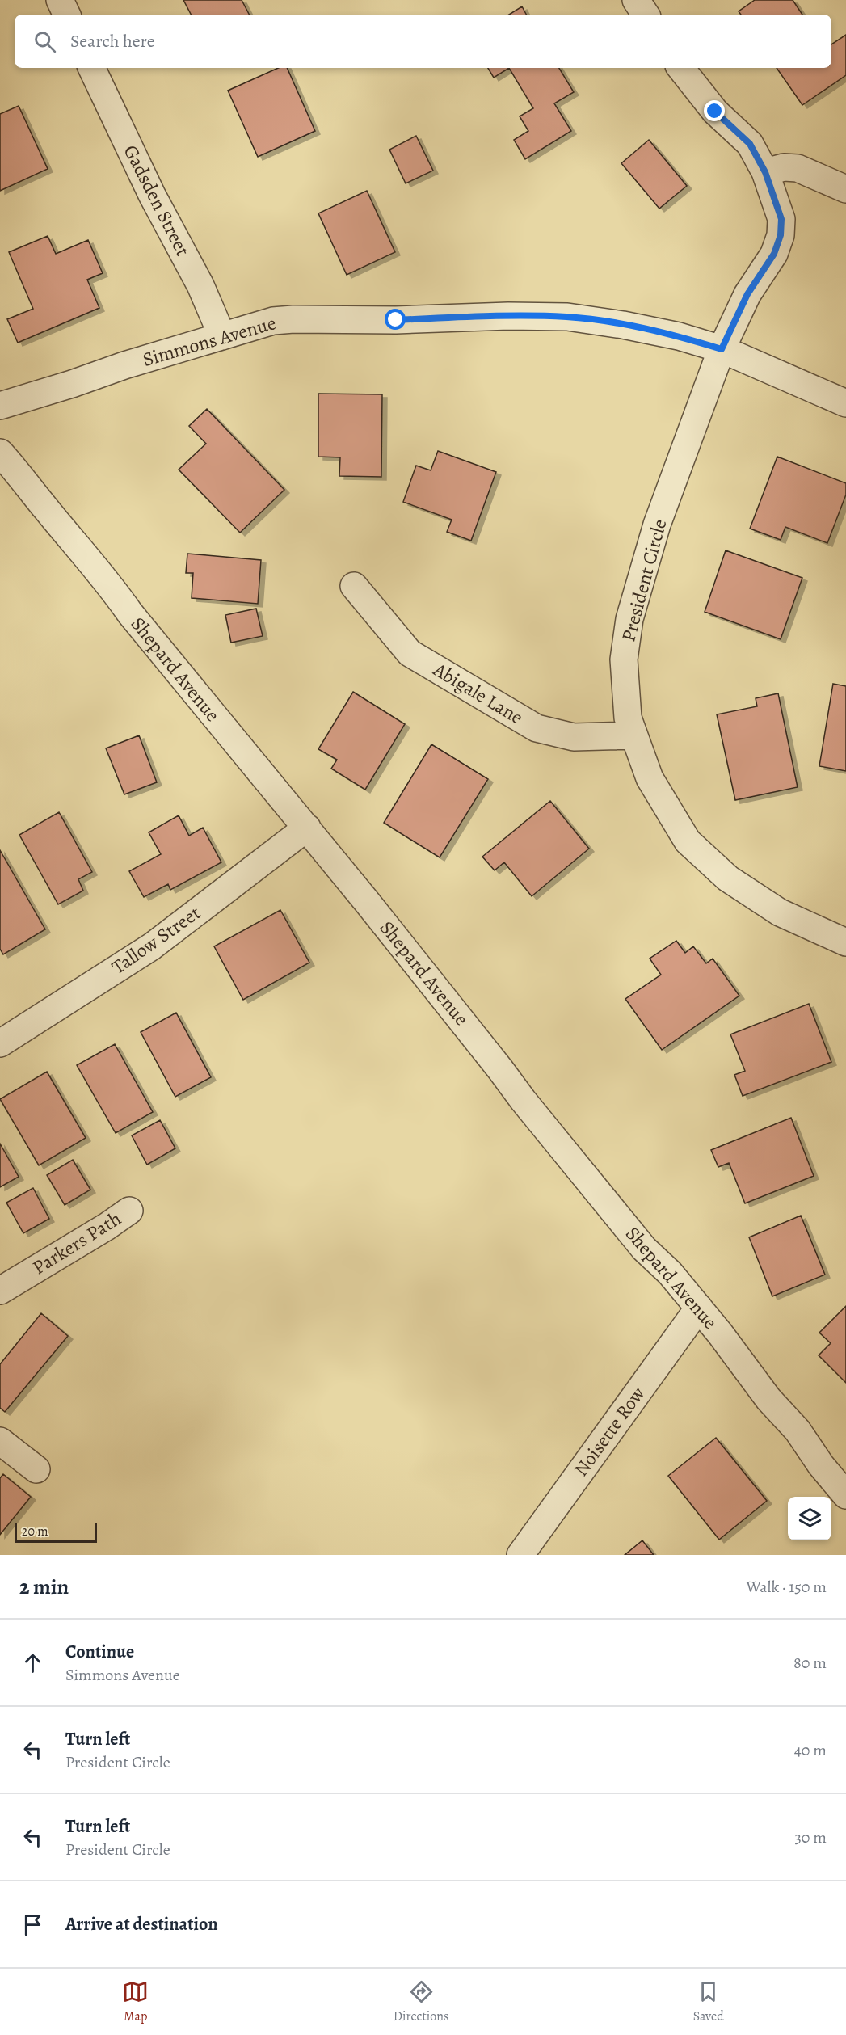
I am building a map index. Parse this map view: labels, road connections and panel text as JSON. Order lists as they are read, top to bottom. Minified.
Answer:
{"streets":{"street":["Gadsden Street","Simmons Avenue","President Circle","Shepard Avenue","Abigale Lane","Tallow Street","Parkers Path","Noisette Row"]},"crossings":[["Gadsden Street","Simmons Avenue"],["Simmons Avenue","President Circle"],["President Circle","Abigale Lane"],["Shepard Avenue","Tallow Street"],["Shepard Avenue","Noisette Row"]],"scale_bar":"20 m","page":{"search":"Search here","scale":"20 m","heading":["2 min","Walk · 150 m"],"list":[["Continue","Simmons Avenue","80 m"],["Turn left","President Circle","40 m"],["Turn left","President Circle","30 m"],"Arrive at destination"],"nav":["Map","Directions","Saved"]}}
